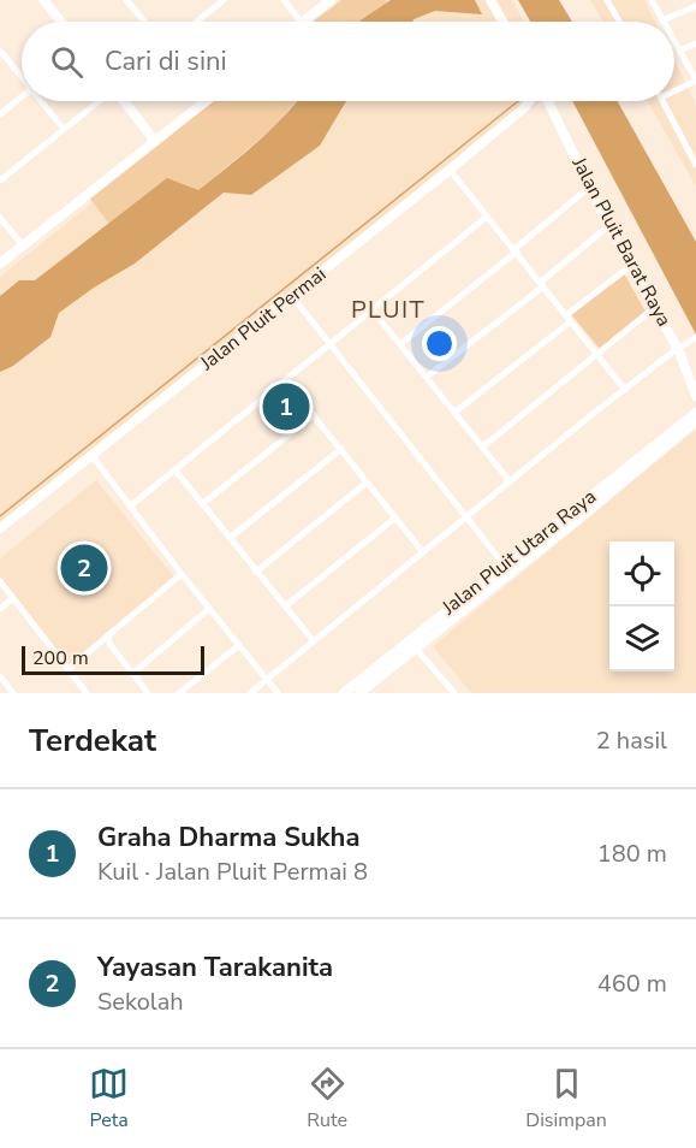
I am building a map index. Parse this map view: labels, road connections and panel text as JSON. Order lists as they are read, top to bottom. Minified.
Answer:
{"streets":{"street":["Jalan Pluit Barat Raya","Jalan Pluit Permai","Jalan Pluit Utara Raya"]},"districts":["PLUIT"],"scale_bar":"200 m","page":{"search":"Cari di sini","pins":["1","2"],"scale":"200 m","heading":["Terdekat","2 hasil"],"list":[{"mark":"1","name":"Graha Dharma Sukha","note":"Kuil · Jalan Pluit Permai 8","value":"180 m"},{"mark":"2","name":"Yayasan Tarakanita","note":"Sekolah","value":"460 m"}],"nav":["Peta","Rute","Disimpan"]}}
